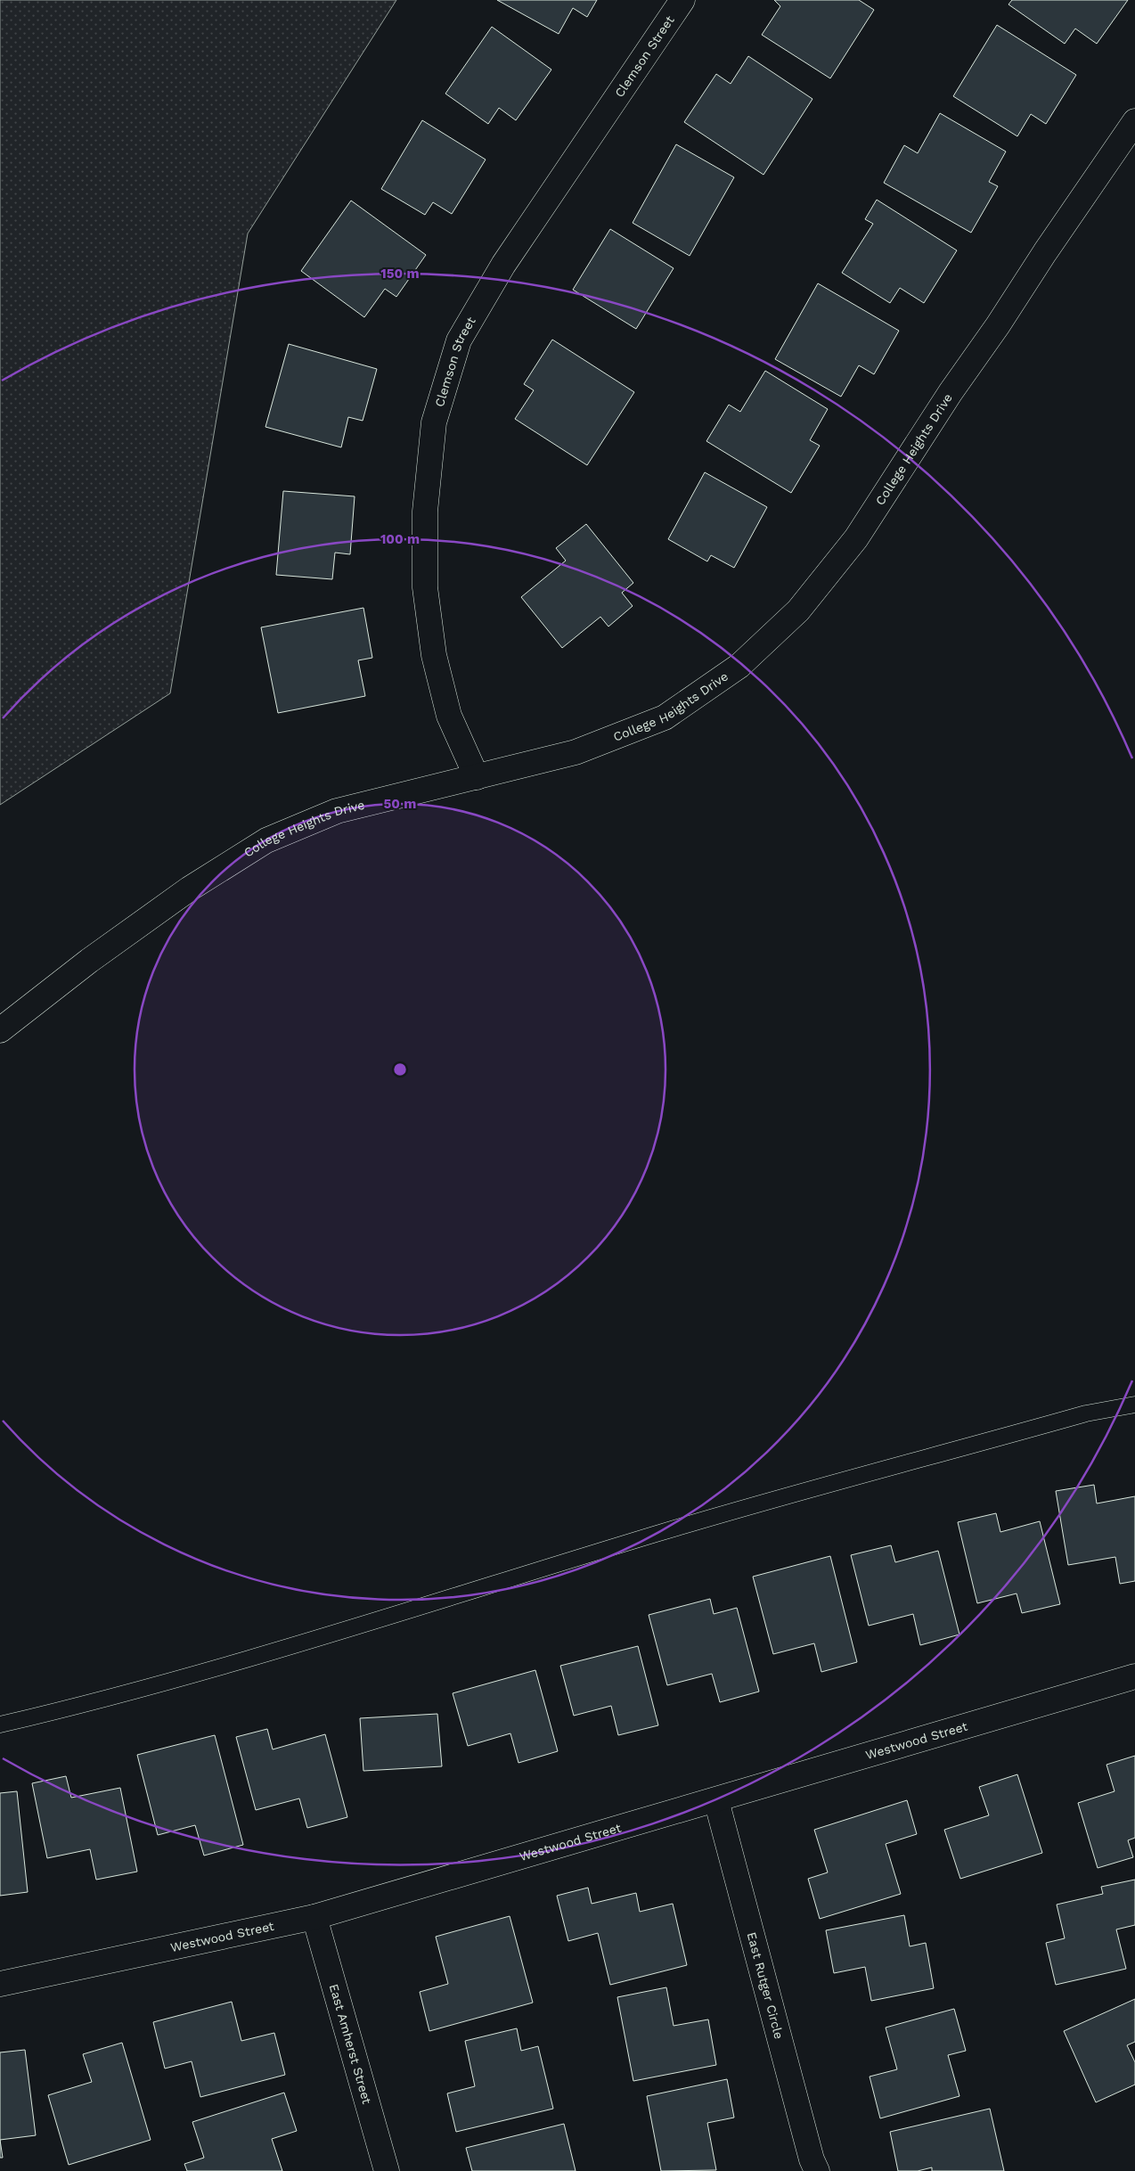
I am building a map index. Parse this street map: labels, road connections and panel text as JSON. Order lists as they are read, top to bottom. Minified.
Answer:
{"streets":{"street":["Clemson Street","College Heights Drive","Westwood Street","East Rutger Circle","East Amherst Street"]},"crossings":[["Clemson Street","College Heights Drive"],["Westwood Street","East Rutger Circle"],["Westwood Street","East Amherst Street"]],"rings":["150 m","100 m","50 m"]}
